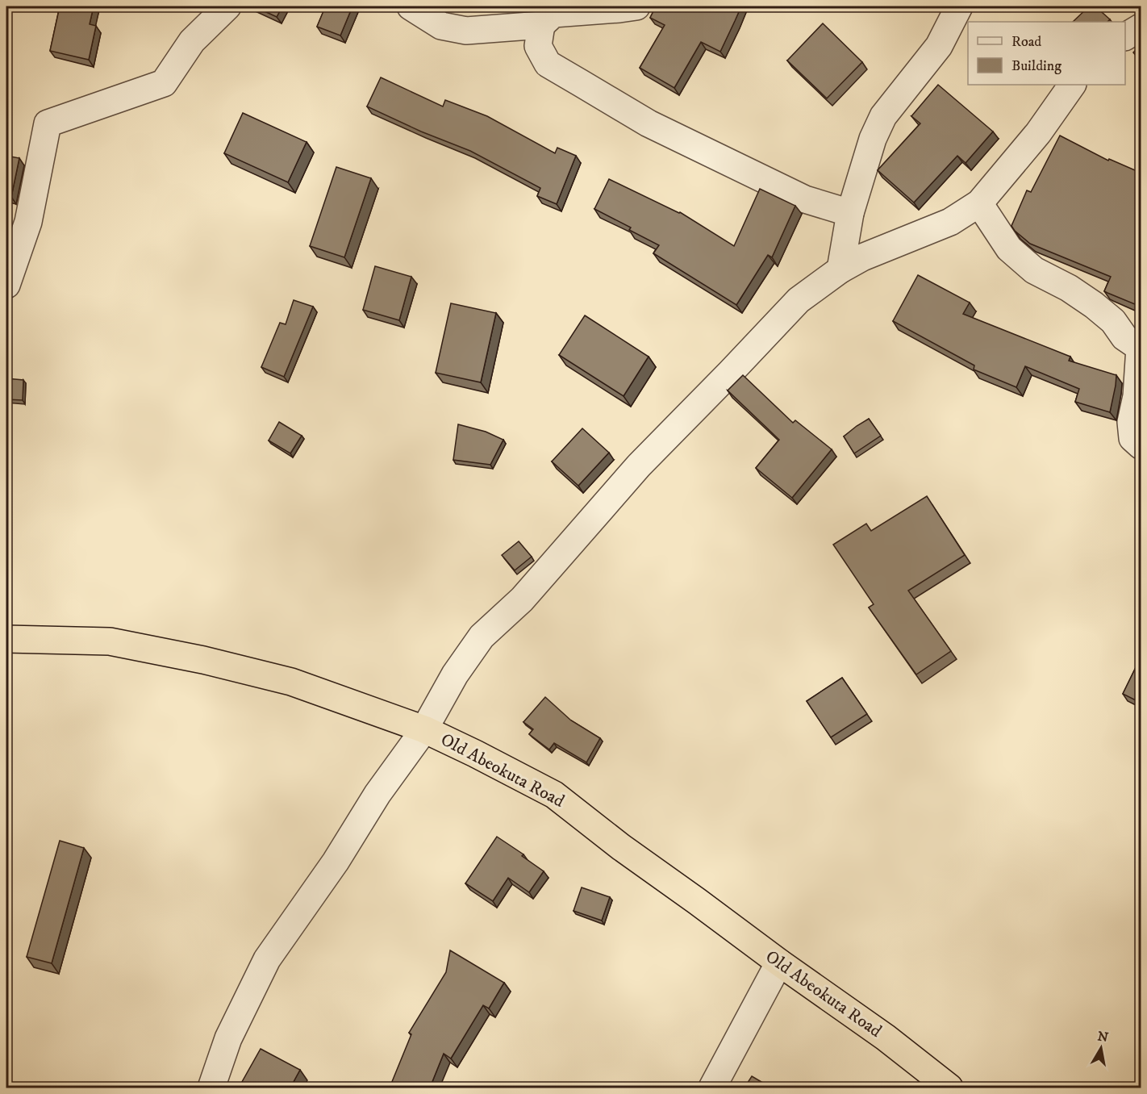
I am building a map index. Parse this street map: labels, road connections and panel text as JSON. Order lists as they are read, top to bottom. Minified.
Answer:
{"streets":{"highway":["Old Abeokuta Road"]},"legend":["Road","Building"],"north":"top"}
